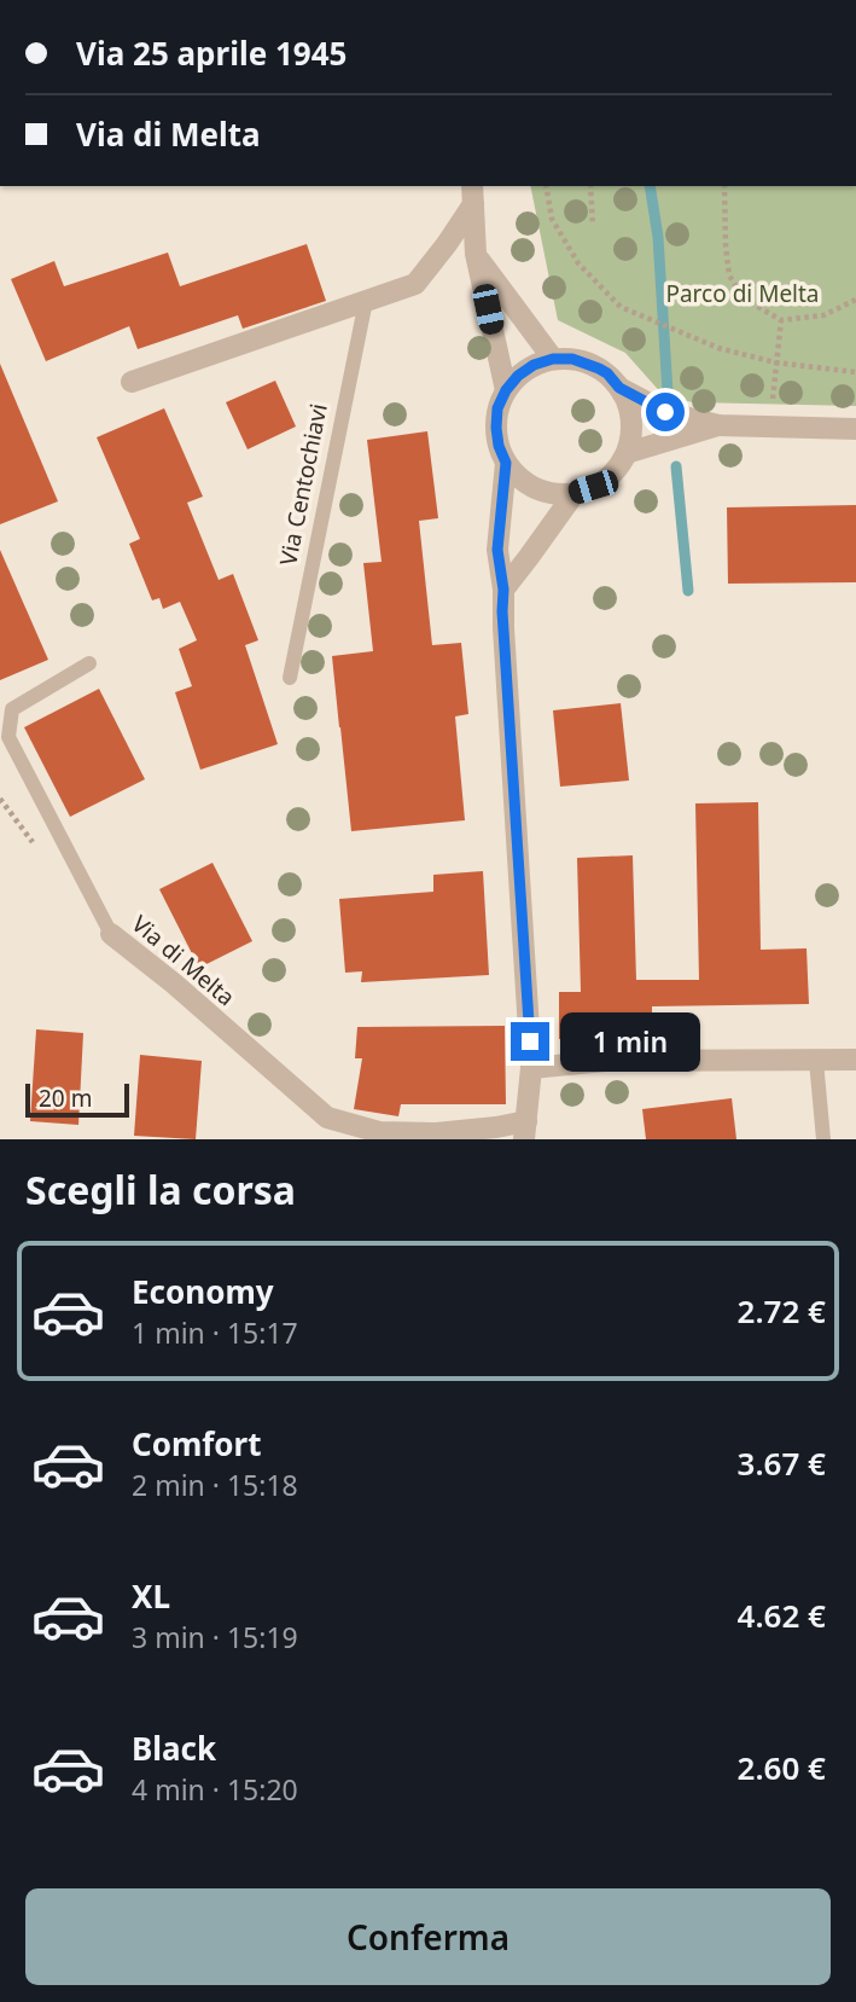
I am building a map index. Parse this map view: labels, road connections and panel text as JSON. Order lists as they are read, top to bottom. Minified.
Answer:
{"streets":{"street":["Via di Melta"],"lane":["Via Centochiavi"]},"parks":["Parco di Melta"],"scale_bar":"20 m","page":{"banner":["Via 25 aprile 1945","Via di Melta"],"bubble":"1 min","scale":"20 m","heading":"Scegli la corsa","list":[{"name":"Economy","note":"1 min · 15:17","value":"2.72 €"},{"name":"Comfort","note":"2 min · 15:18","value":"3.67 €"},{"name":"XL","note":"3 min · 15:19","value":"4.62 €"},{"name":"Black","note":"4 min · 15:20","value":"2.60 €"}],"buttons":"Conferma"}}
